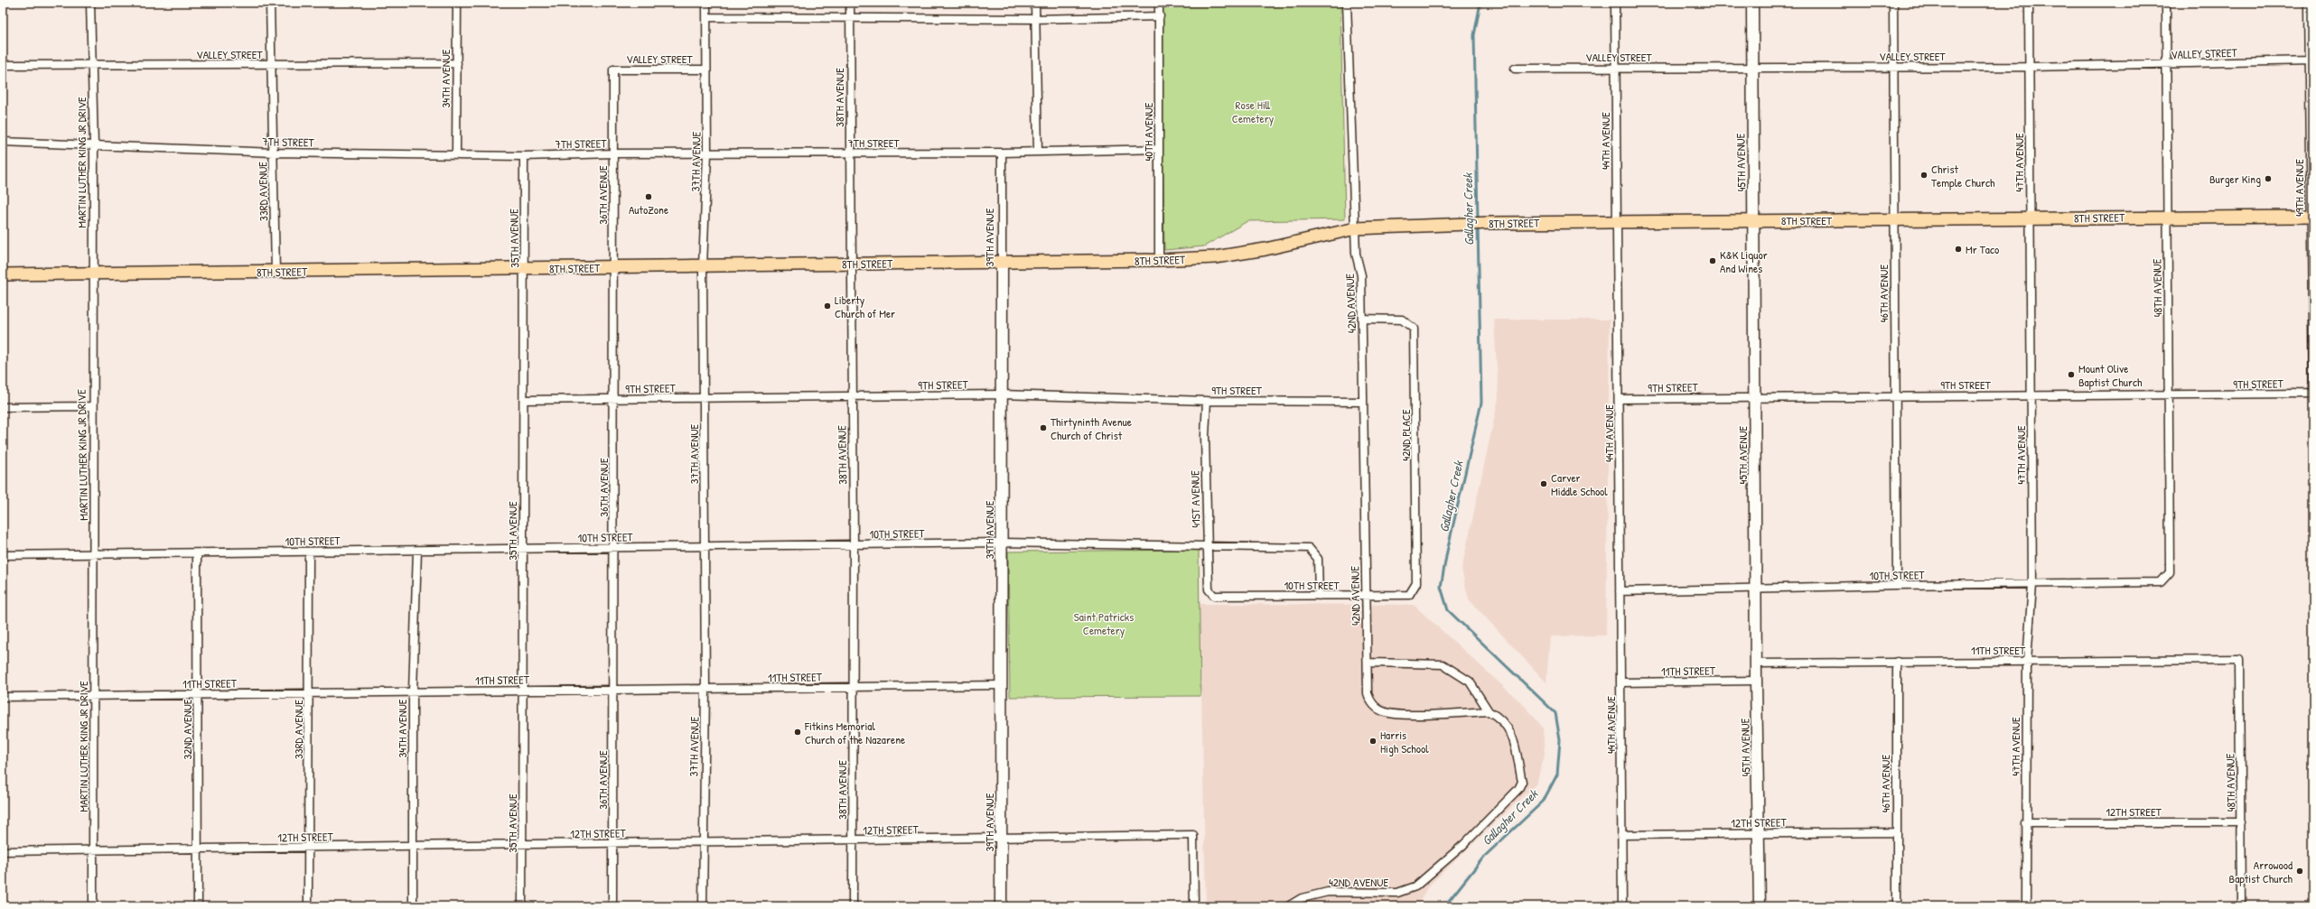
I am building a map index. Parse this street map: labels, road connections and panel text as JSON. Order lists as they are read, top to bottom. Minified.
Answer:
{"streets":{"main road":["8TH STREET"],"street":["VALLEY STREET","34TH AVENUE","38TH AVENUE","40TH AVENUE","44TH AVENUE","7TH STREET","37TH AVENUE","MARTIN LUTHER KING JR DRIVE","45TH AVENUE","47TH AVENUE","49TH AVENUE","33RD AVENUE","36TH AVENUE","39TH AVENUE","35TH AVENUE","48TH AVENUE","46TH AVENUE","42ND AVENUE","9TH STREET","42ND PLACE","41ST AVENUE","10TH STREET","11TH STREET","32ND AVENUE","12TH STREET"]},"crossings":[["VALLEY STREET","34TH AVENUE"],["VALLEY STREET","44TH AVENUE"],["VALLEY STREET","37TH AVENUE"],["VALLEY STREET","MARTIN LUTHER KING JR DRIVE"],["VALLEY STREET","45TH AVENUE"],["VALLEY STREET","47TH AVENUE"],["VALLEY STREET","49TH AVENUE"],["VALLEY STREET","33RD AVENUE"],["VALLEY STREET","36TH AVENUE"],["VALLEY STREET","48TH AVENUE"],["VALLEY STREET","46TH AVENUE"],["34TH AVENUE","7TH STREET"],["34TH AVENUE","10TH STREET"],["34TH AVENUE","11TH STREET"],["34TH AVENUE","12TH STREET"],["38TH AVENUE","7TH STREET"],["38TH AVENUE","8TH STREET"],["38TH AVENUE","9TH STREET"],["38TH AVENUE","10TH STREET"],["38TH AVENUE","11TH STREET"],["38TH AVENUE","12TH STREET"],["40TH AVENUE","7TH STREET"],["40TH AVENUE","8TH STREET"],["44TH AVENUE","8TH STREET"],["44TH AVENUE","9TH STREET"],["44TH AVENUE","10TH STREET"],["44TH AVENUE","11TH STREET"],["44TH AVENUE","12TH STREET"],["7TH STREET","37TH AVENUE"],["7TH STREET","MARTIN LUTHER KING JR DRIVE"],["7TH STREET","33RD AVENUE"],["7TH STREET","36TH AVENUE"],["7TH STREET","39TH AVENUE"],["7TH STREET","35TH AVENUE"],["37TH AVENUE","8TH STREET"],["37TH AVENUE","9TH STREET"],["37TH AVENUE","10TH STREET"],["37TH AVENUE","11TH STREET"],["37TH AVENUE","12TH STREET"],["MARTIN LUTHER KING JR DRIVE","8TH STREET"],["MARTIN LUTHER KING JR DRIVE","10TH STREET"],["MARTIN LUTHER KING JR DRIVE","11TH STREET"],["MARTIN LUTHER KING JR DRIVE","12TH STREET"],["45TH AVENUE","8TH STREET"],["45TH AVENUE","9TH STREET"],["45TH AVENUE","10TH STREET"],["45TH AVENUE","11TH STREET"],["45TH AVENUE","12TH STREET"],["47TH AVENUE","8TH STREET"],["47TH AVENUE","9TH STREET"],["47TH AVENUE","10TH STREET"],["47TH AVENUE","11TH STREET"],["47TH AVENUE","12TH STREET"],["49TH AVENUE","8TH STREET"],["49TH AVENUE","9TH STREET"],["33RD AVENUE","8TH STREET"],["33RD AVENUE","10TH STREET"],["33RD AVENUE","11TH STREET"],["33RD AVENUE","12TH STREET"],["36TH AVENUE","8TH STREET"],["36TH AVENUE","9TH STREET"],["36TH AVENUE","10TH STREET"],["36TH AVENUE","11TH STREET"],["36TH AVENUE","12TH STREET"],["8TH STREET","39TH AVENUE"],["8TH STREET","35TH AVENUE"],["8TH STREET","48TH AVENUE"],["8TH STREET","46TH AVENUE"],["8TH STREET","42ND AVENUE"],["39TH AVENUE","9TH STREET"],["39TH AVENUE","10TH STREET"],["39TH AVENUE","11TH STREET"],["39TH AVENUE","12TH STREET"],["35TH AVENUE","9TH STREET"],["35TH AVENUE","10TH STREET"],["35TH AVENUE","11TH STREET"],["35TH AVENUE","12TH STREET"],["48TH AVENUE","9TH STREET"],["48TH AVENUE","10TH STREET"],["48TH AVENUE","11TH STREET"],["48TH AVENUE","12TH STREET"],["46TH AVENUE","9TH STREET"],["46TH AVENUE","10TH STREET"],["46TH AVENUE","11TH STREET"],["46TH AVENUE","12TH STREET"],["42ND AVENUE","9TH STREET"],["42ND AVENUE","42ND PLACE"],["42ND AVENUE","10TH STREET"],["9TH STREET","41ST AVENUE"],["42ND PLACE","10TH STREET"],["41ST AVENUE","10TH STREET"],["10TH STREET","32ND AVENUE"],["11TH STREET","32ND AVENUE"],["32ND AVENUE","12TH STREET"]],"water":["Gallagher Creek"],"parks":["Rose Hill Cemetery","Saint Patricks Cemetery"],"places":["Christ Temple Church","Burger King","AutoZone","Mr Taco","K&K Liquor And Wines","Liberty Church of Mer","Mount Olive Baptist Church","Thirtyninth Avenue Church of Christ","Carver Middle School","Fitkins Memorial Church of the Nazarene","Harris High School","Arrowood Baptist Church"]}
